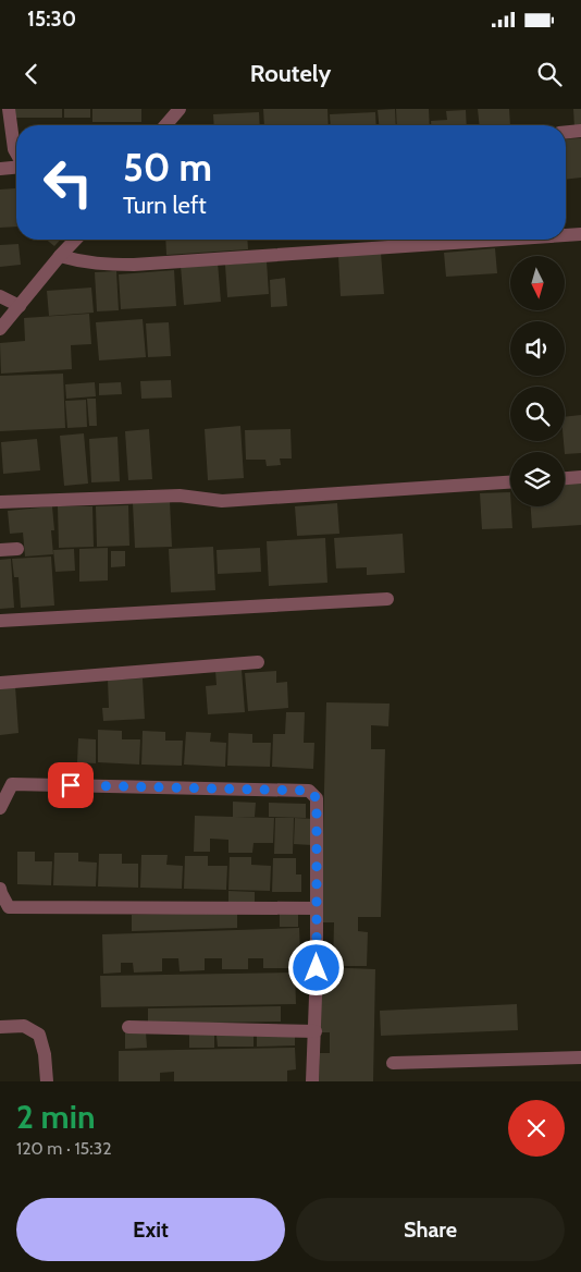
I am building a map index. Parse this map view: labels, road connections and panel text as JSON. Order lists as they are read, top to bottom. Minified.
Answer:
{"north":"bottom","page":{"status":"15:30","header":"Routely","turn":["50 m","Turn left"],"heading":["2 min","120 m · 15:32"],"buttons":["Exit","Share"]}}
